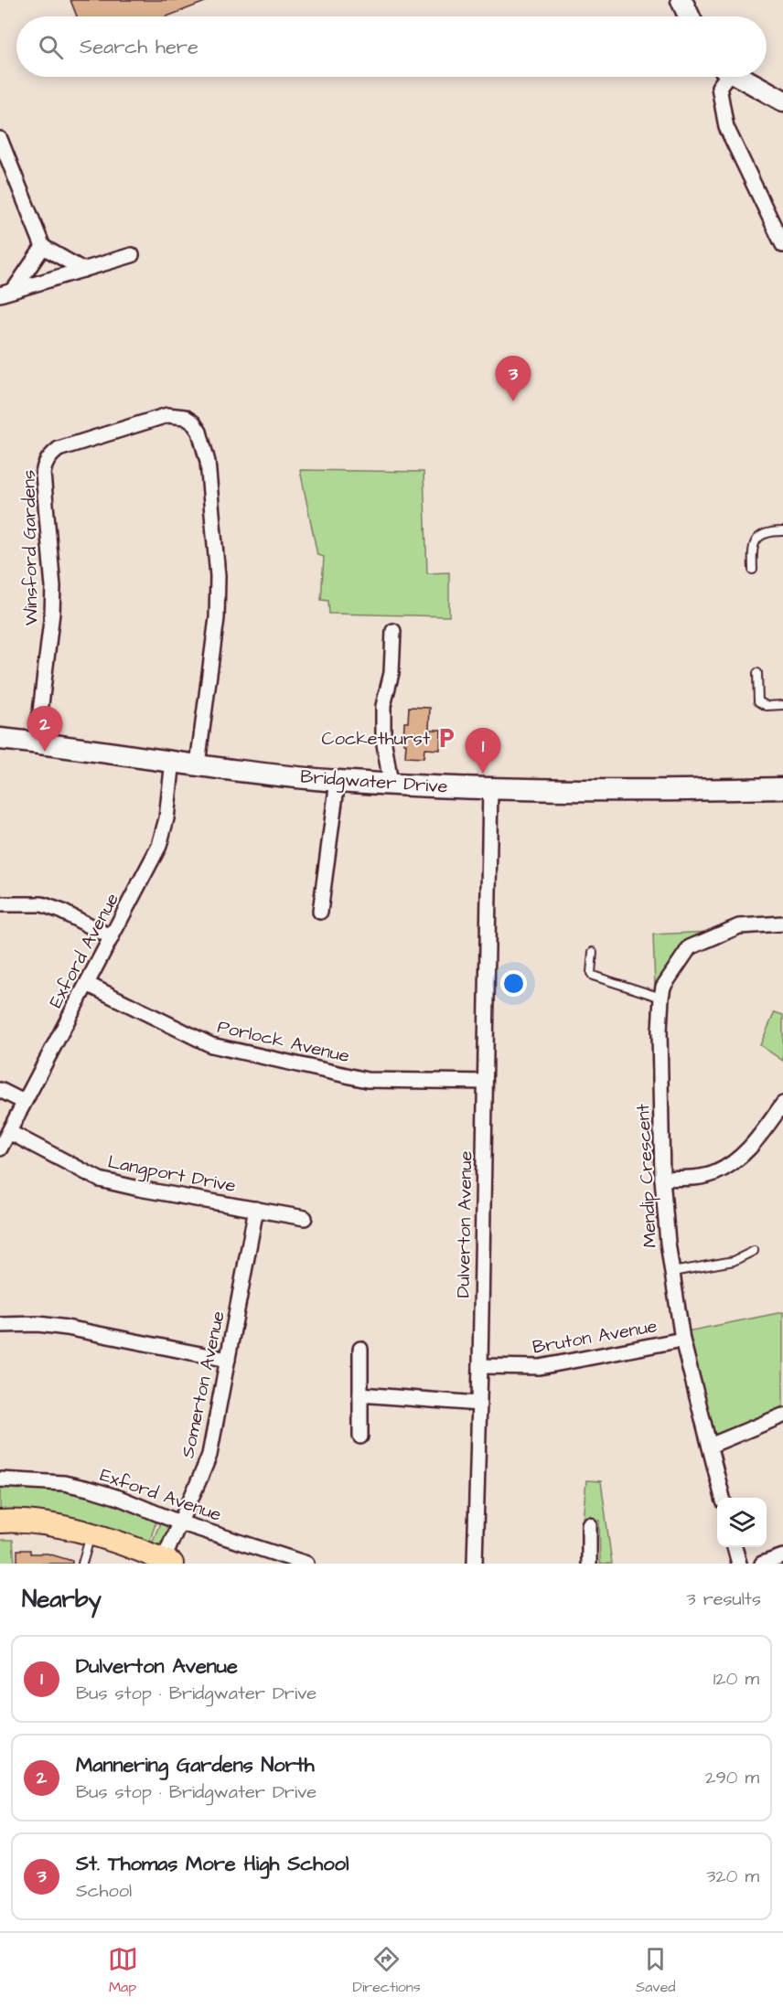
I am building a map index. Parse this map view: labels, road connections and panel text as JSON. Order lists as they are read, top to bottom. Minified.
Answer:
{"streets":{"street":["Winsford Gardens","Bridgwater Drive","Exford Avenue","Porlock Avenue","Langport Drive","Mendip Crescent","Dulverton Avenue","Bruton Avenue","Somerton Avenue"]},"crossings":[["Winsford Gardens","Bridgwater Drive"],["Bridgwater Drive","Exford Avenue"],["Bridgwater Drive","Dulverton Avenue"],["Exford Avenue","Porlock Avenue"],["Exford Avenue","Langport Drive"],["Exford Avenue","Somerton Avenue"],["Porlock Avenue","Dulverton Avenue"],["Langport Drive","Somerton Avenue"],["Mendip Crescent","Bruton Avenue"],["Dulverton Avenue","Bruton Avenue"]],"places":{"parking":["Cockethurst"]},"page":{"search":"Search here","pins":["3","2","1"],"heading":["Nearby","3 results"],"list":[{"mark":"1","name":"Dulverton Avenue","note":"Bus stop · Bridgwater Drive","value":"120 m"},{"mark":"2","name":"Mannering Gardens North","note":"Bus stop · Bridgwater Drive","value":"290 m"},{"mark":"3","name":"St. Thomas More High School","note":"School","value":"320 m"}],"nav":["Map","Directions","Saved"]}}
